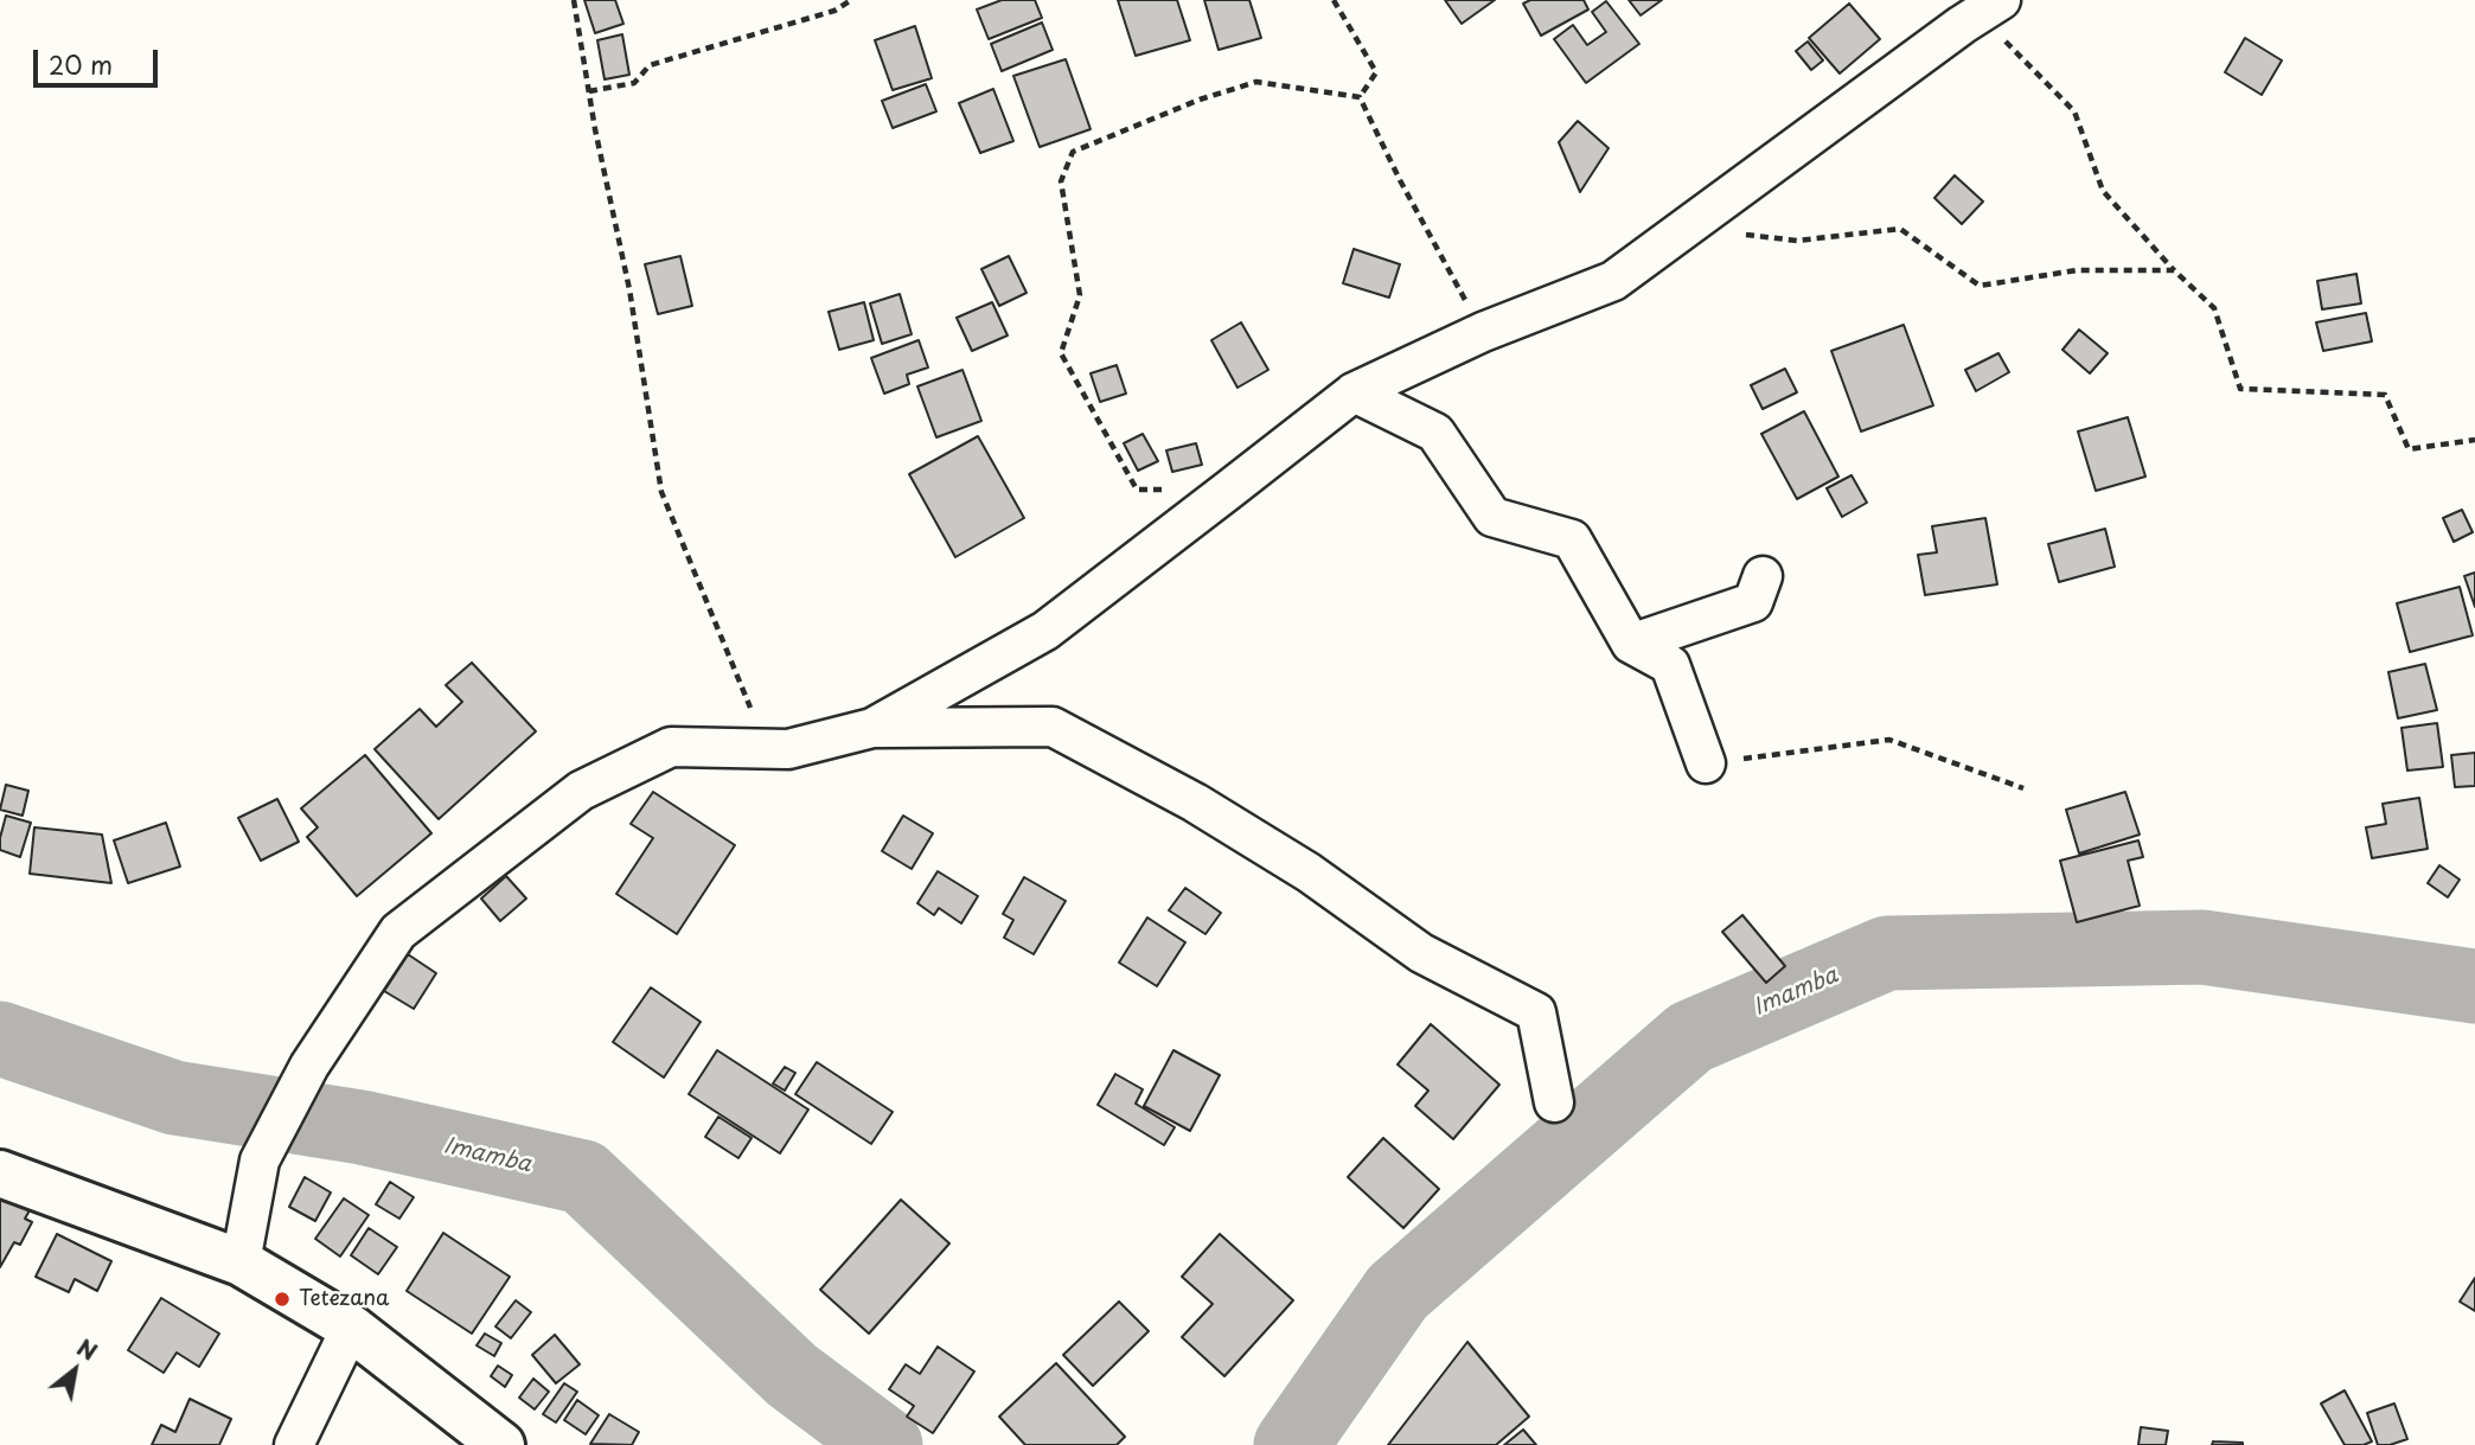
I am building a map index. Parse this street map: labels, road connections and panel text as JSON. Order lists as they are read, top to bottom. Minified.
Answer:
{"water":["Imamba"],"places":["Tetezana"],"scale_bar":"20 m","north":"top right"}
